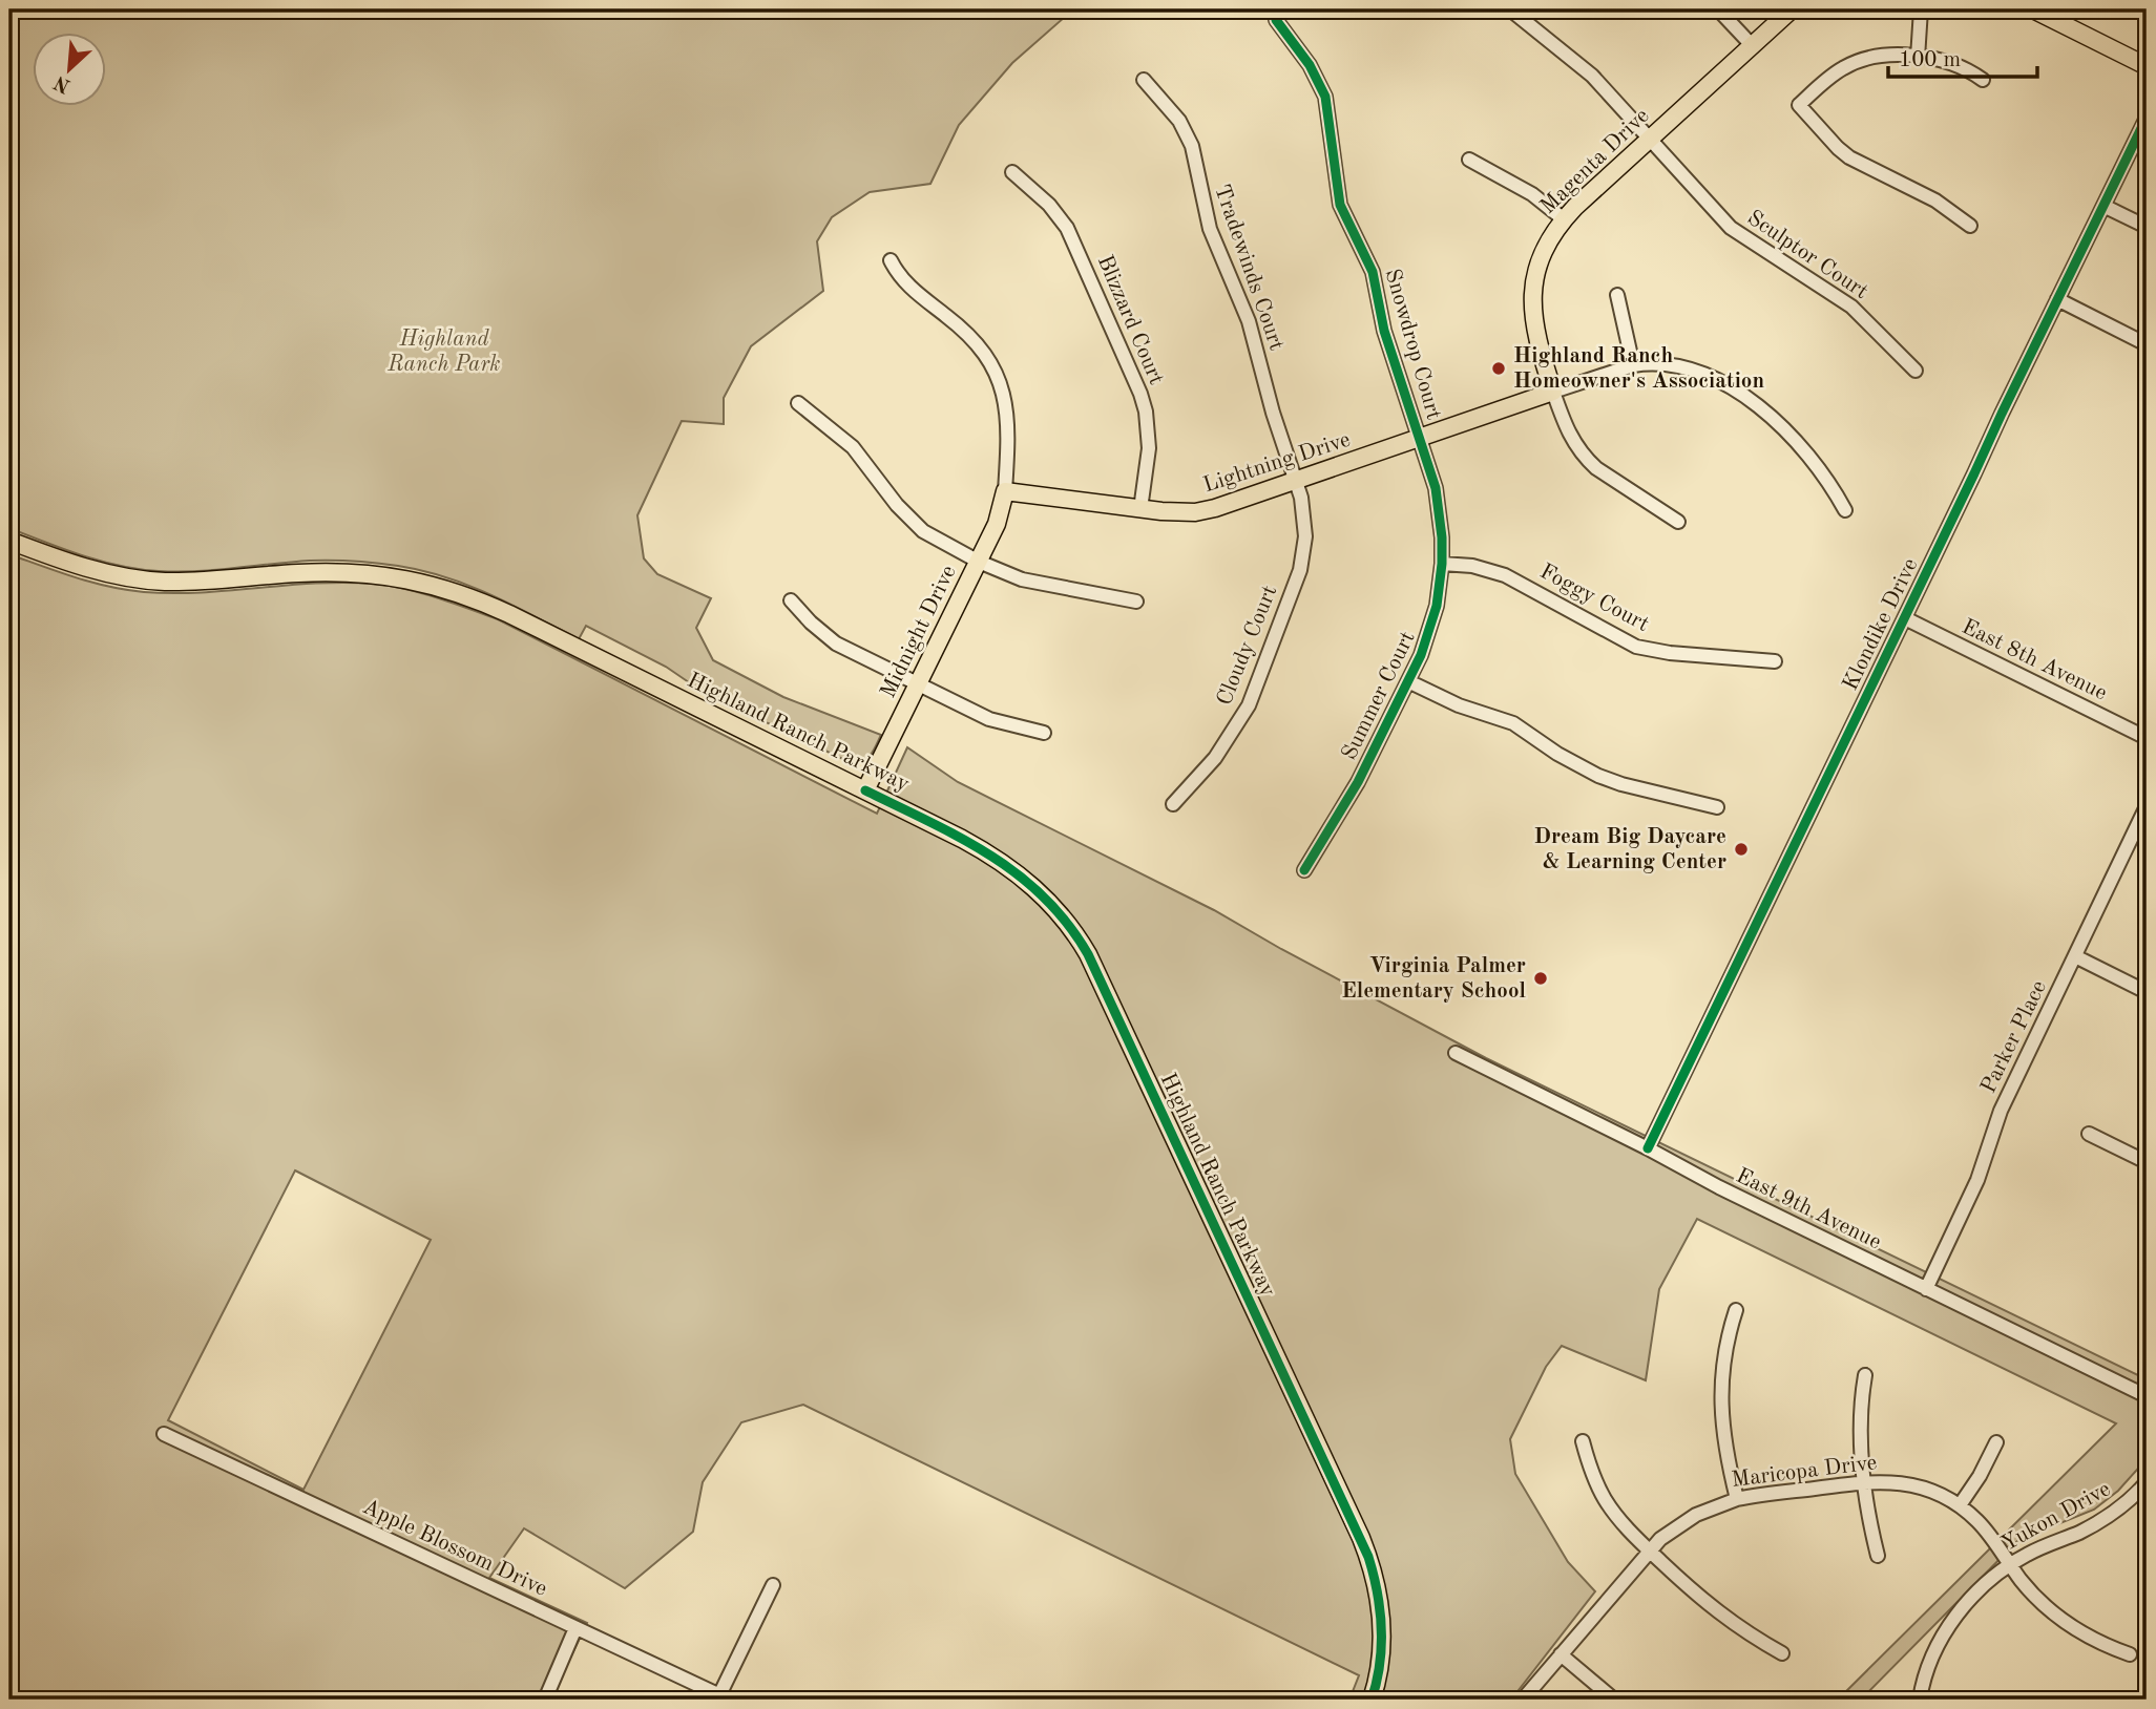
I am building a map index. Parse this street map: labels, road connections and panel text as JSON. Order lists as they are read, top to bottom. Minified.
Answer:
{"streets":{"main road":["Magenta Drive","Lightning Drive","Midnight Drive","Highland Ranch Parkway"],"street":["Sculptor Court","Tradewinds Court","Blizzard Court","Snowdrop Court","Foggy Court","Klondike Drive","Cloudy Court","East 8th Avenue","Summer Court","Parker Place","East 9th Avenue","Maricopa Drive","Yukon Drive","Apple Blossom Drive"]},"crossings":[["Magenta Drive","Sculptor Court"],["Magenta Drive","Lightning Drive"],["Tradewinds Court","Lightning Drive"],["Tradewinds Court","Cloudy Court"],["Blizzard Court","Lightning Drive"],["Snowdrop Court","Lightning Drive"],["Snowdrop Court","Summer Court"],["Lightning Drive","Midnight Drive"],["Lightning Drive","Cloudy Court"],["Lightning Drive","Summer Court"],["Foggy Court","Summer Court"],["Klondike Drive","East 8th Avenue"],["Klondike Drive","East 9th Avenue"],["Midnight Drive","Highland Ranch Parkway"],["Parker Place","East 9th Avenue"],["Maricopa Drive","Yukon Drive"]],"parks":["Highland Ranch Park"],"places":["Highland Ranch Homeowner's Association","Dream Big Daycare & Learning Center","Virginia Palmer Elementary School"],"scale_bar":"100 m","north":"bottom left"}
